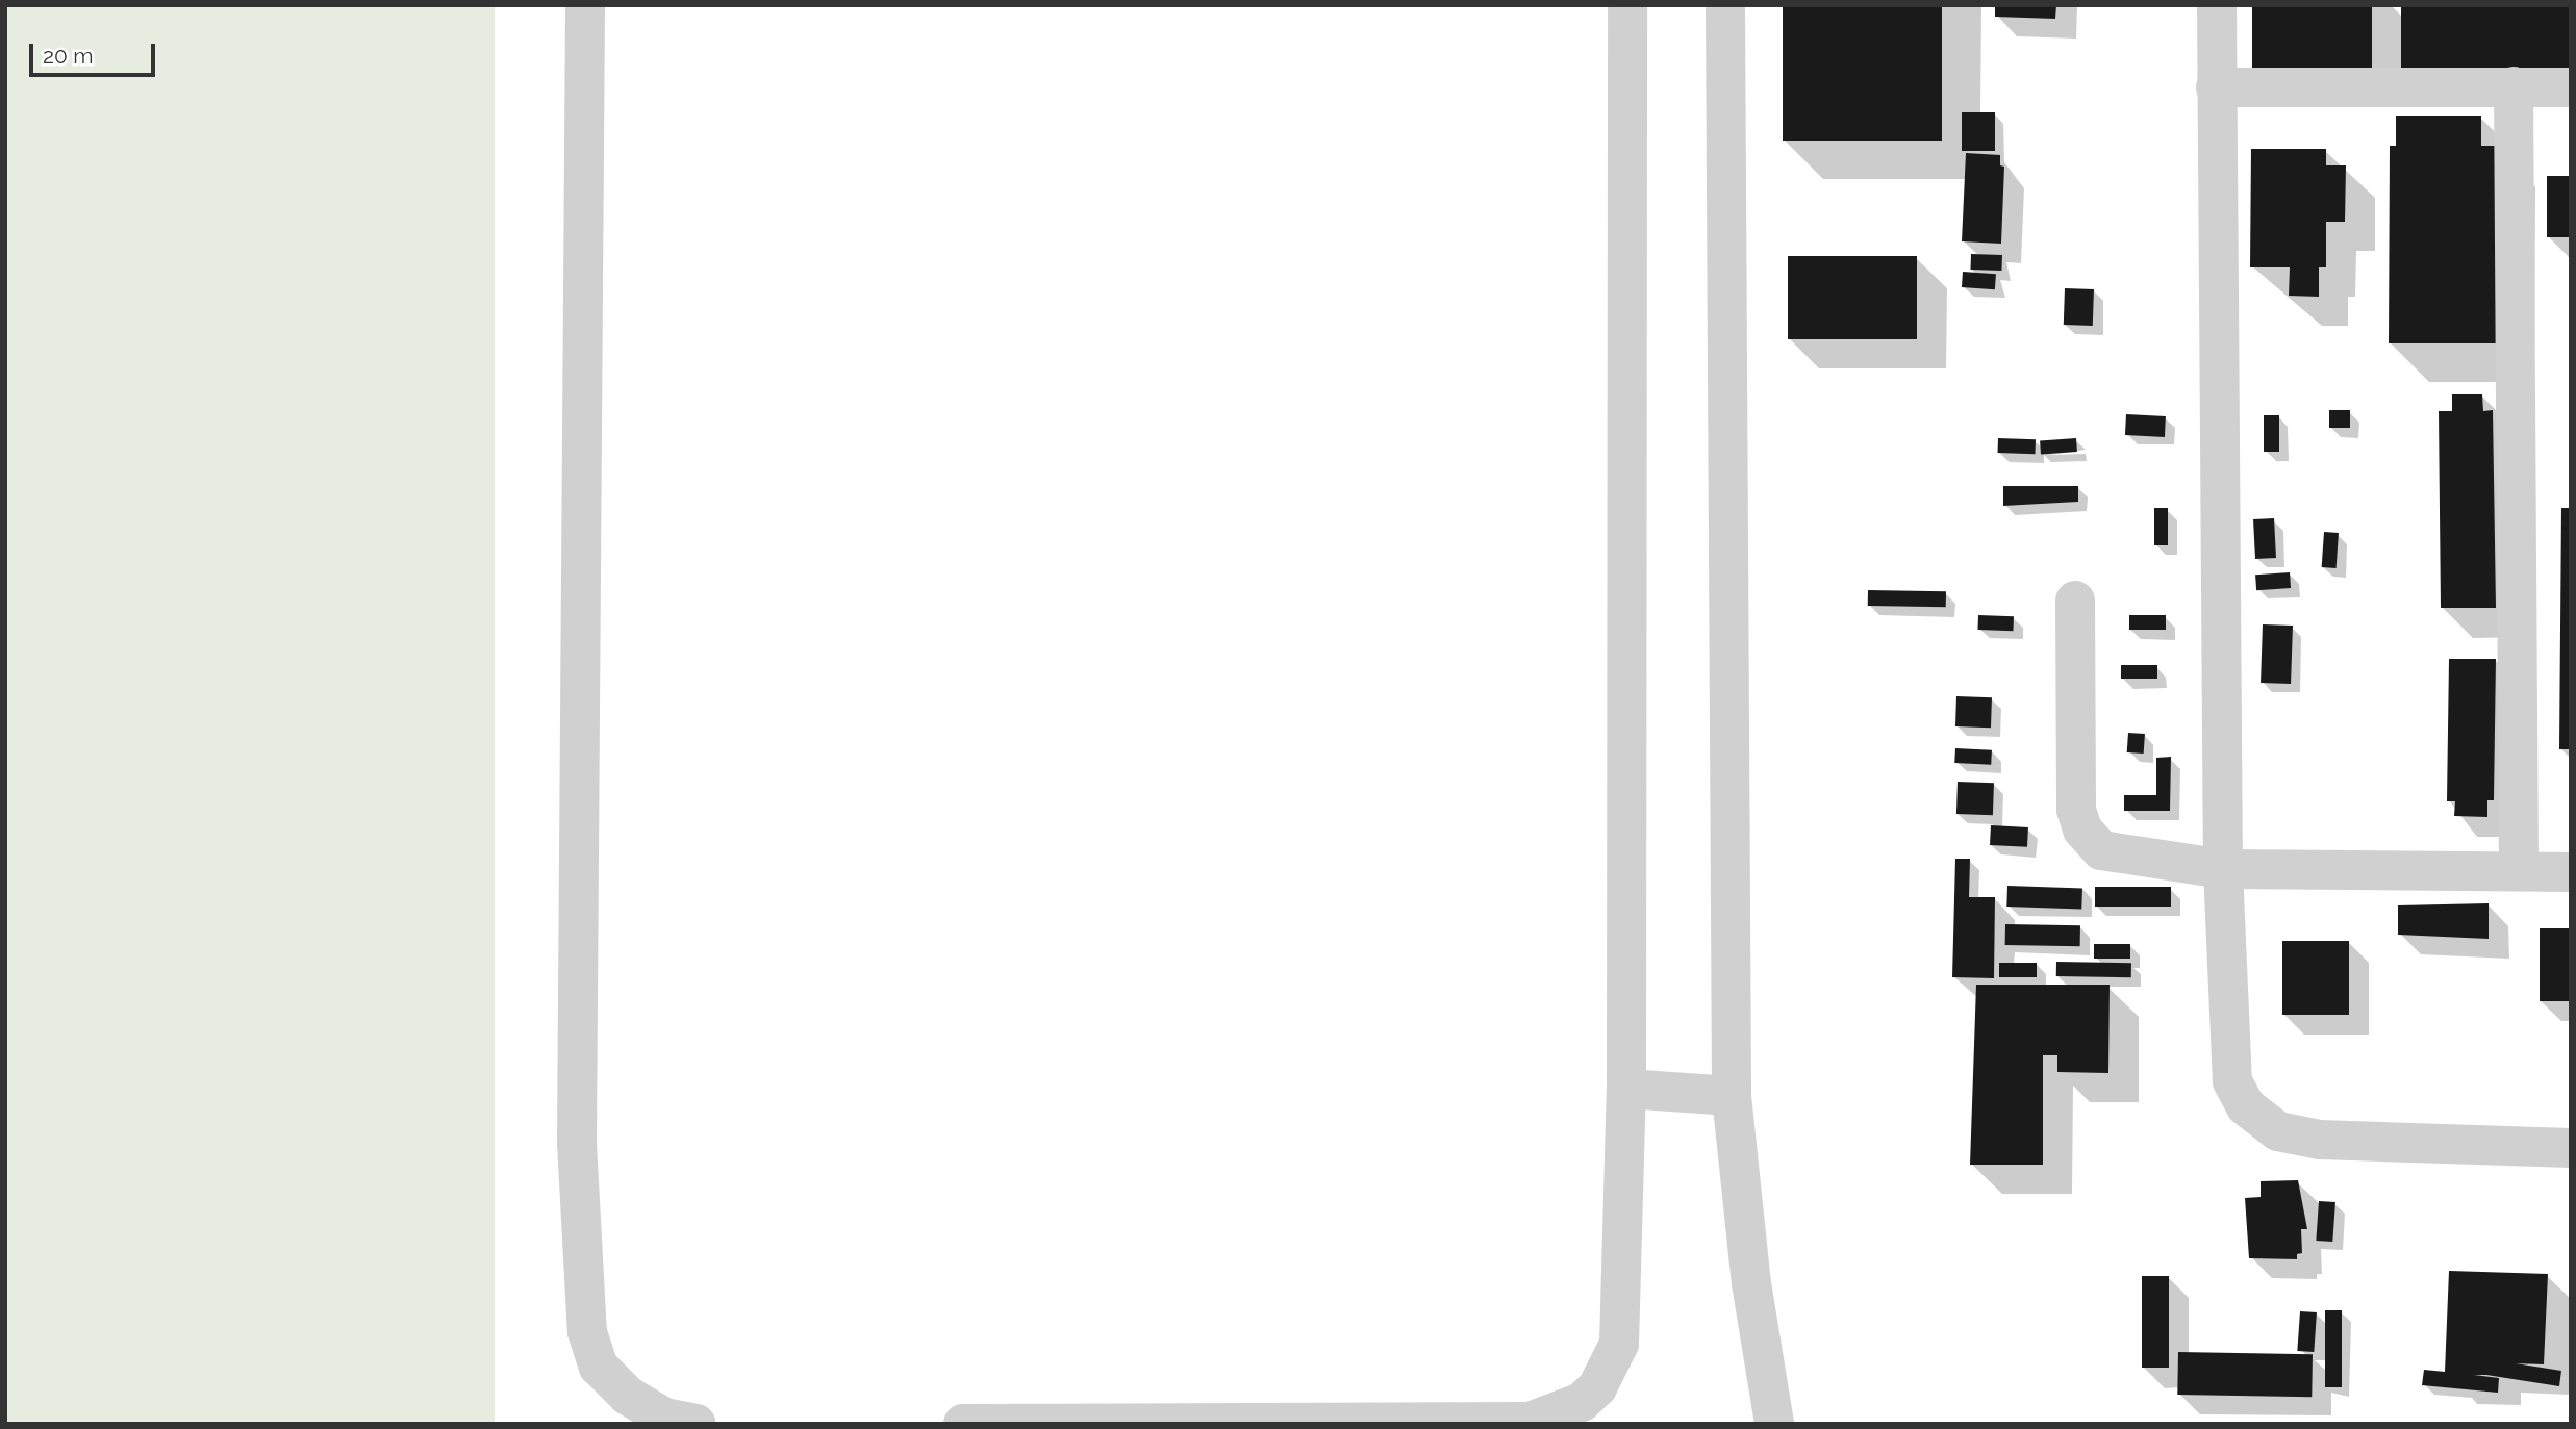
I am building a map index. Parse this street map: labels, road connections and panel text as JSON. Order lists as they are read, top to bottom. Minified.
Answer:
{"scale_bar":"20 m"}
